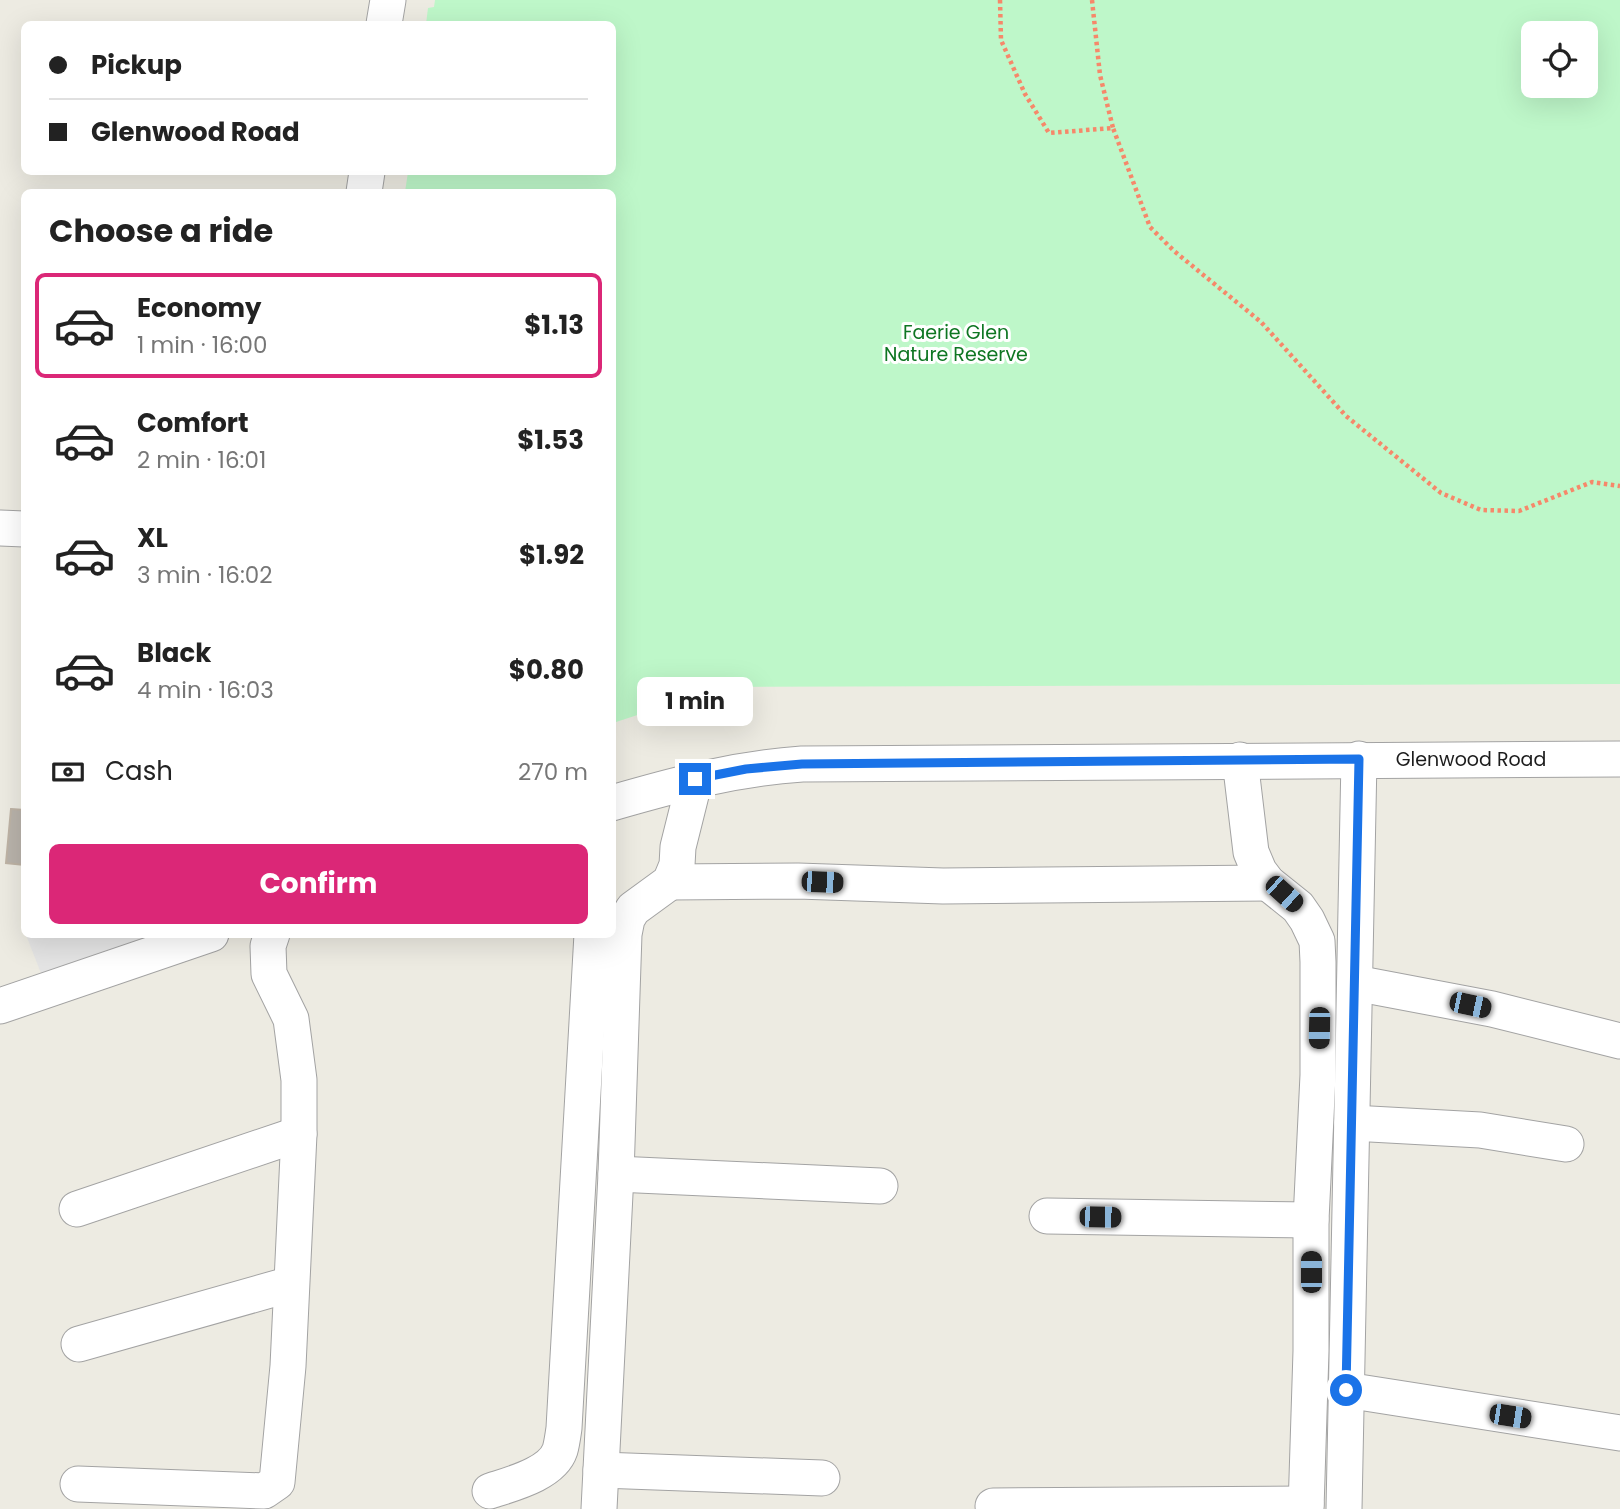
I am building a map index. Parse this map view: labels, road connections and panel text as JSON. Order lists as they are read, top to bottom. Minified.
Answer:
{"streets":{"street":["Glenwood Road"]},"parks":["Faerie Glen Nature Reserve"],"page":{"banner":["Pickup","Glenwood Road"],"heading":"Choose a ride","list":[{"name":"Economy","note":"1 min · 16:00","value":"$1.13"},{"name":"Comfort","note":"2 min · 16:01","value":"$1.53"},{"name":"XL","note":"3 min · 16:02","value":"$1.92"},{"name":"Black","note":"4 min · 16:03","value":"$0.80"}],"bubble":"1 min","pay":["Cash","270 m"],"buttons":"Confirm"}}
